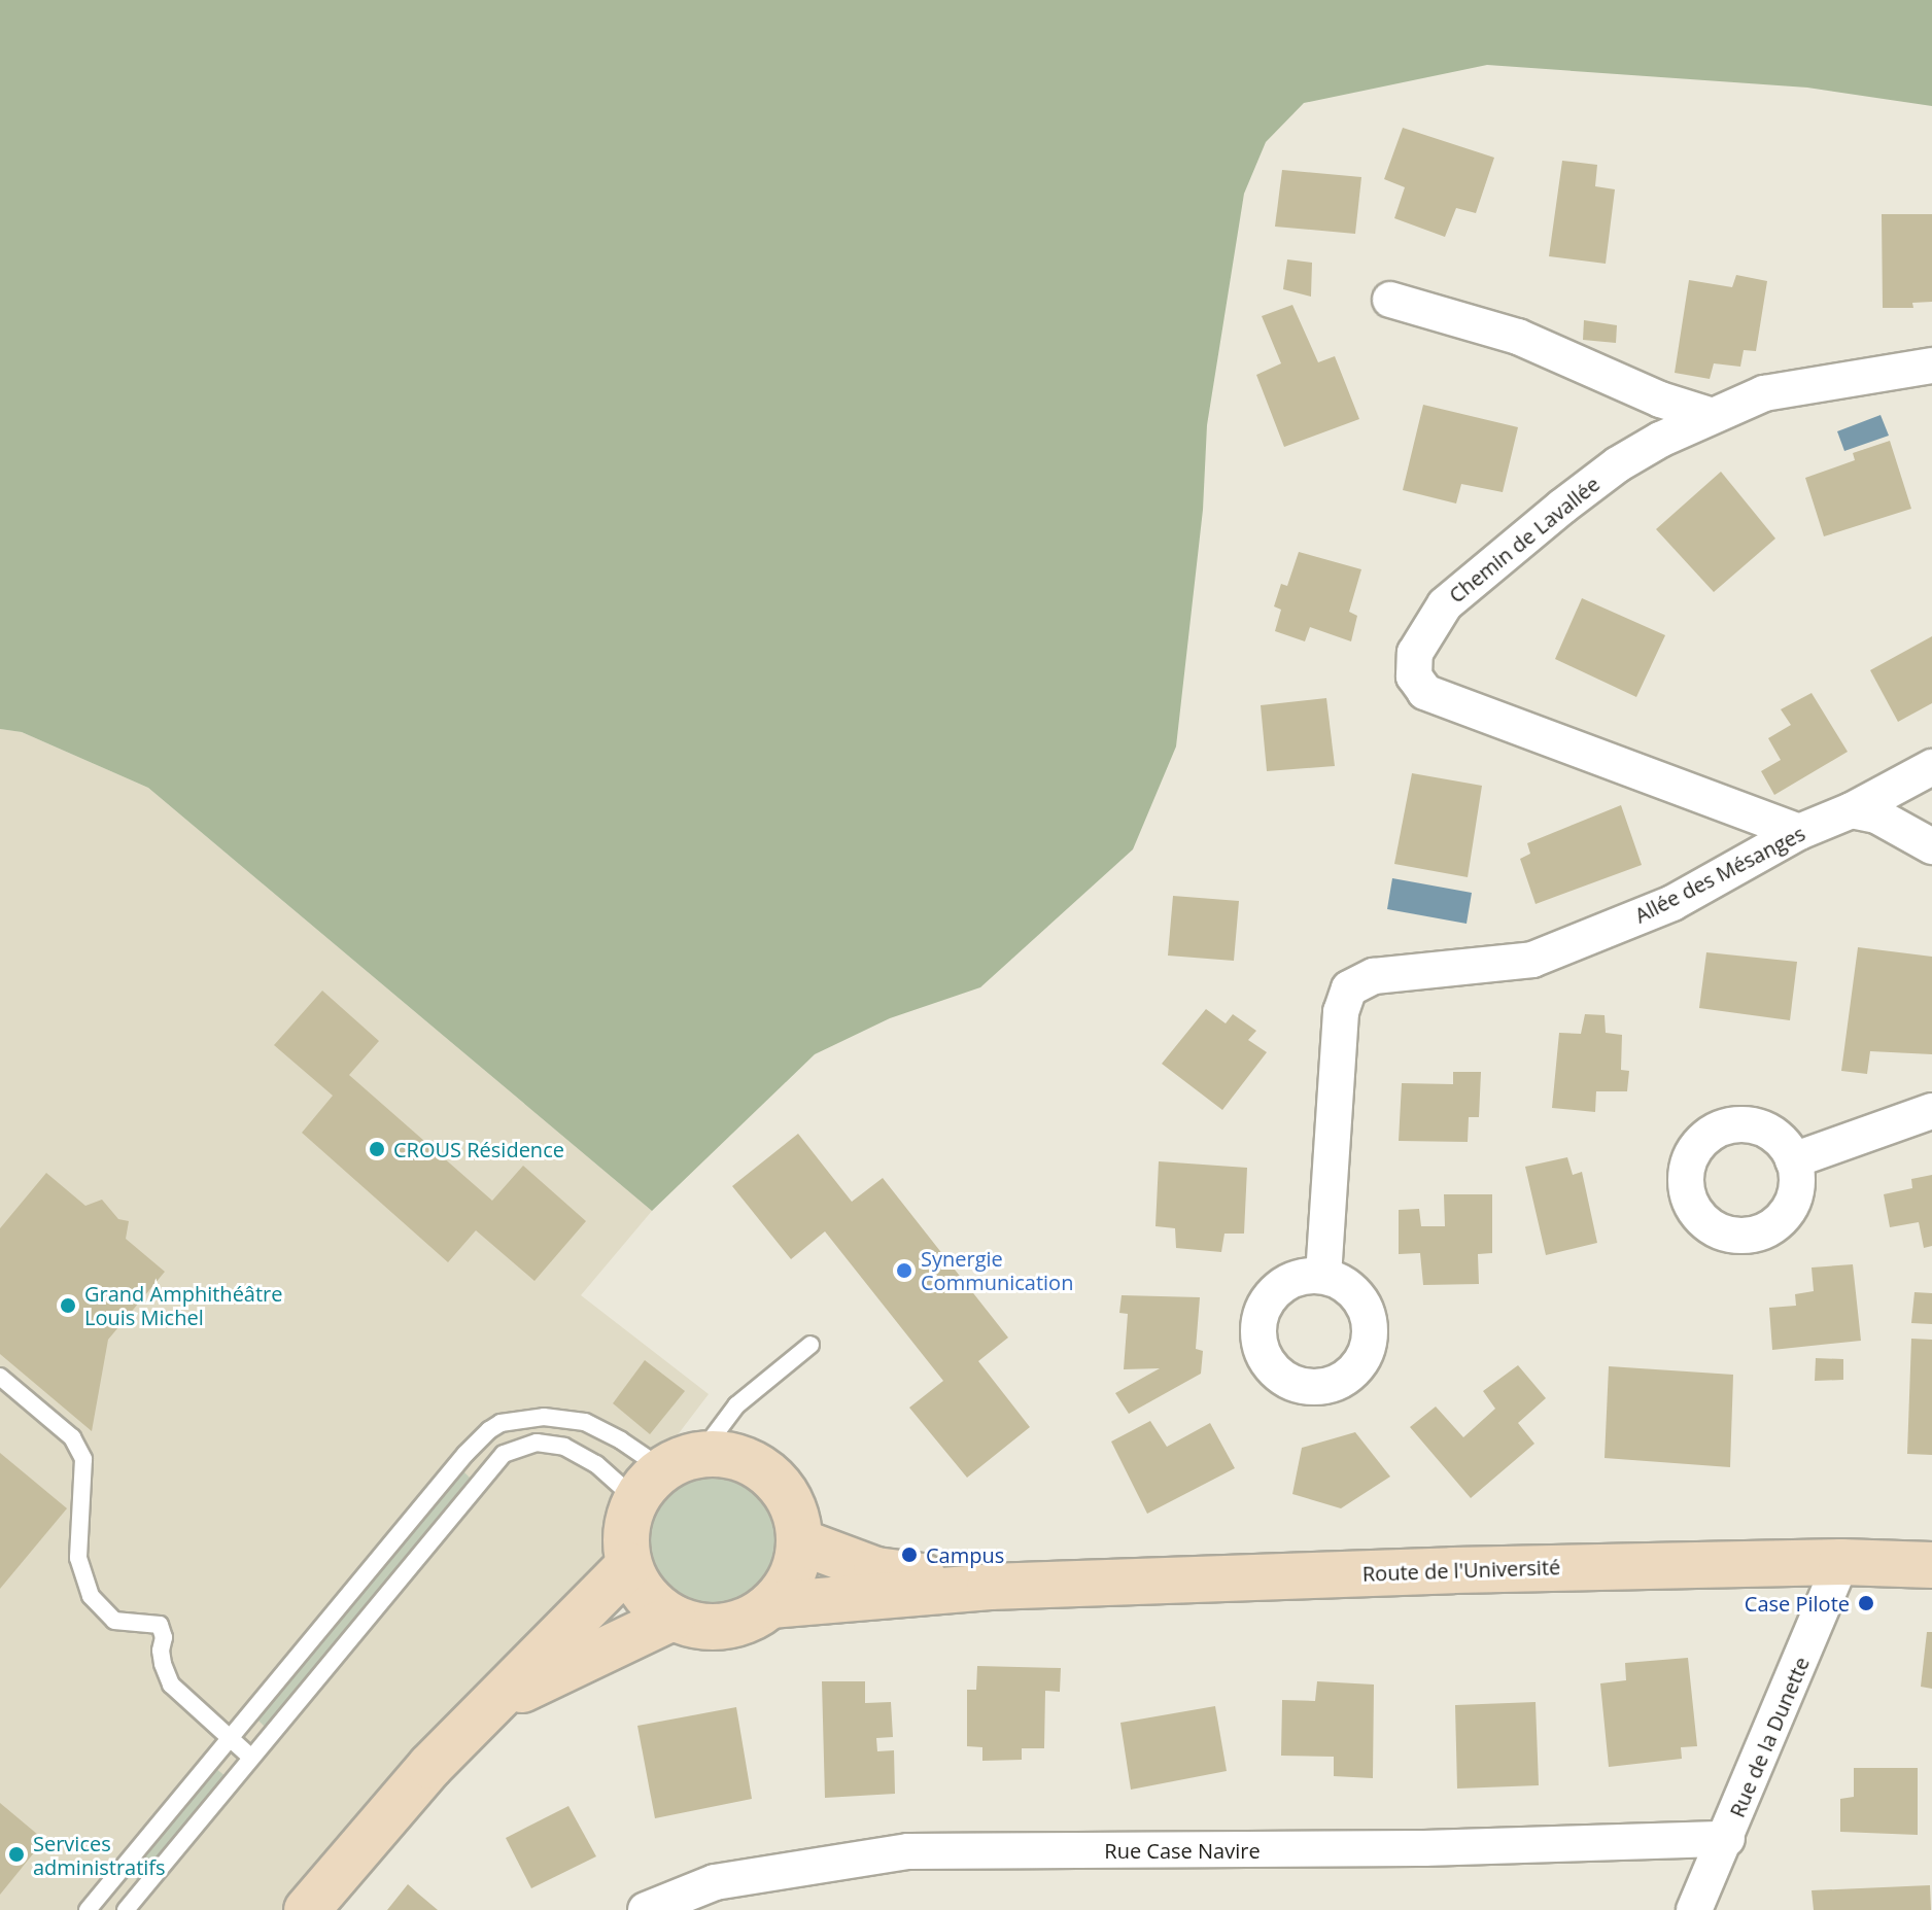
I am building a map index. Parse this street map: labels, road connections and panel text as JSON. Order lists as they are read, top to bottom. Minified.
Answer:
{"streets":{"main road":["Route de l'Université"],"street":["Chemin de Lavallée","Allée des Mésanges","Rue de la Dunette","Rue Case Navire"]},"crossings":[["Chemin de Lavallée","Allée des Mésanges"],["Route de l'Université","Rue de la Dunette"],["Rue de la Dunette","Rue Case Navire"]],"places":["CROUS Résidence","Synergie Communication","Grand Amphithéâtre Louis Michel","Campus","Case Pilote","Services administratifs"]}
